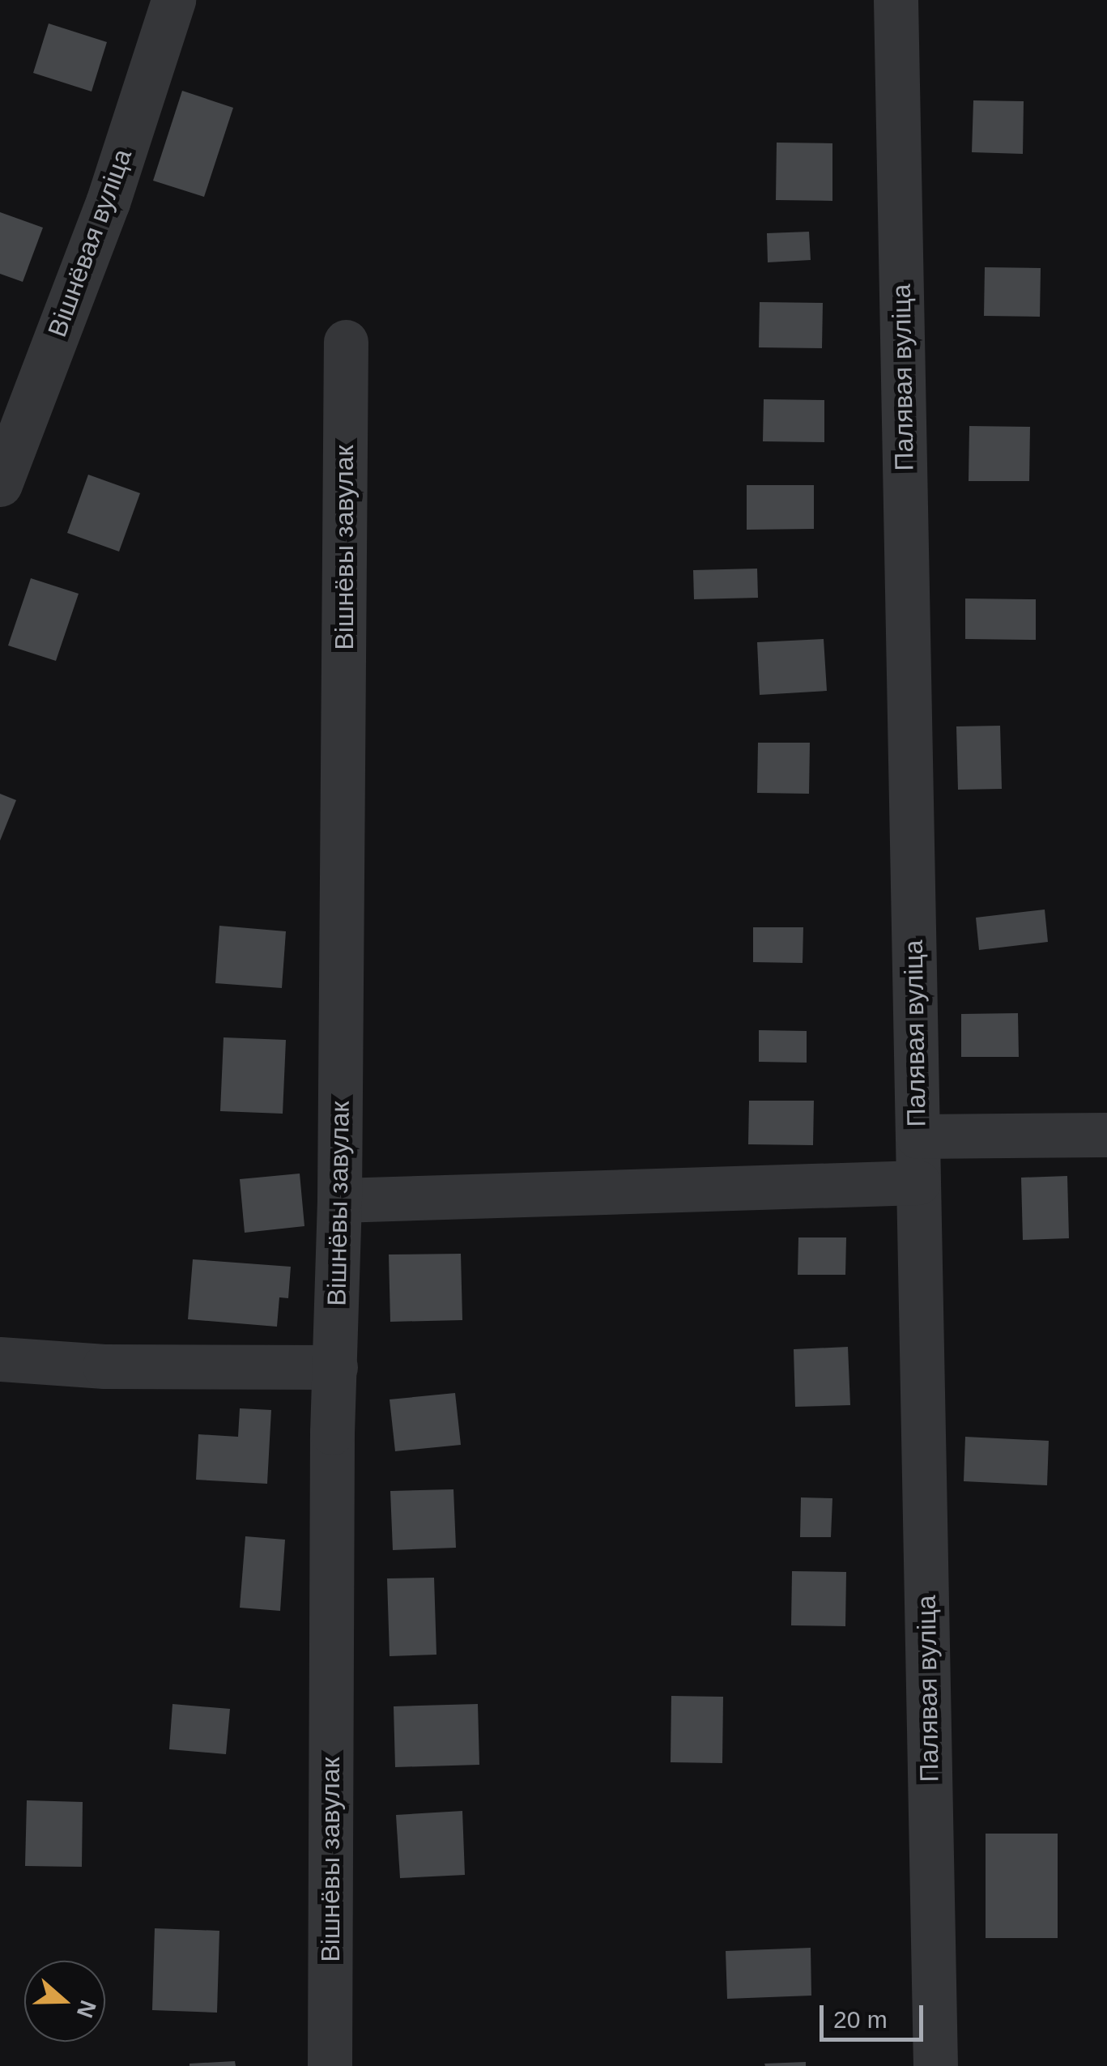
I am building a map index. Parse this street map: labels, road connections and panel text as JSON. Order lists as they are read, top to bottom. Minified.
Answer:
{"streets":{"street":["Вішнёвая вуліца","Палявая вуліца","Вішнёвы завулак"]},"scale_bar":"20 m","north":"right"}
